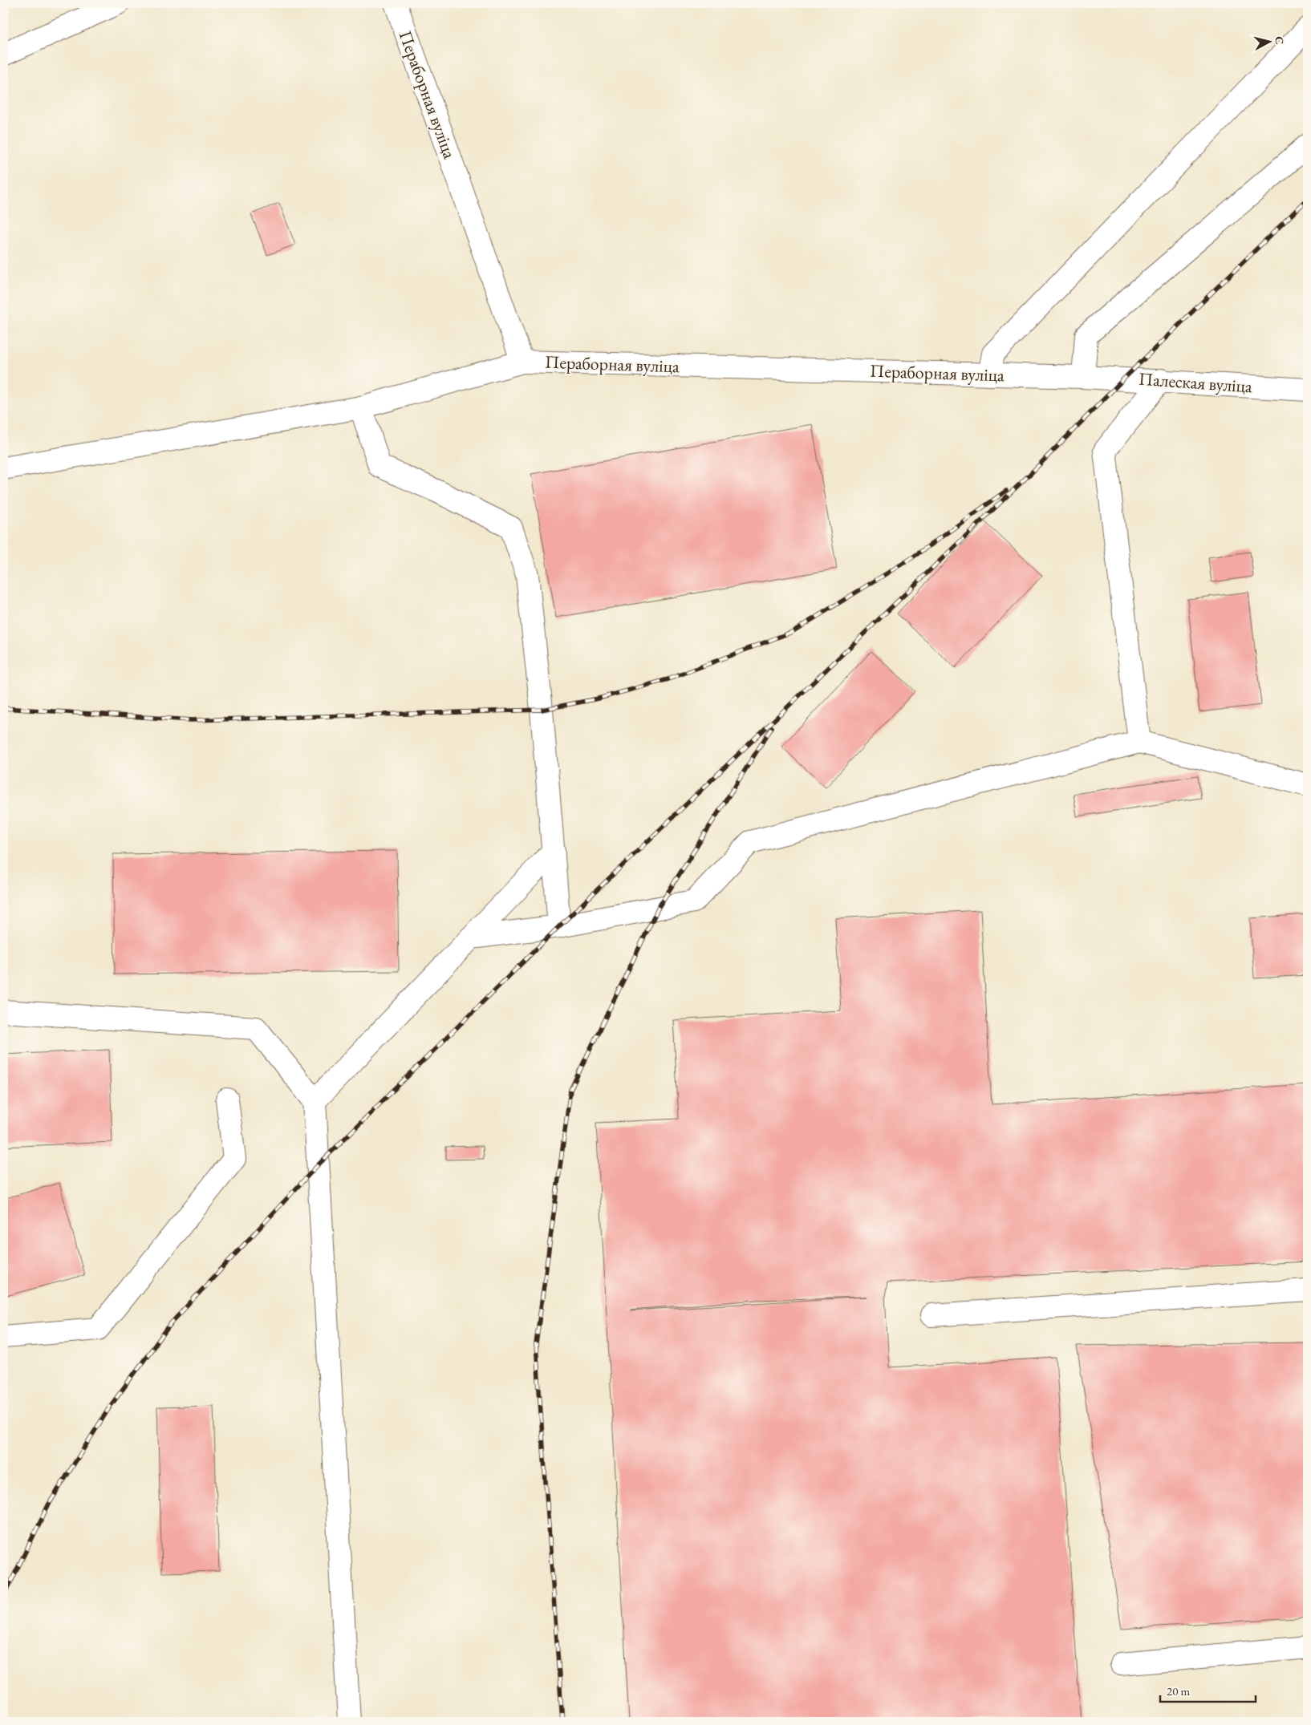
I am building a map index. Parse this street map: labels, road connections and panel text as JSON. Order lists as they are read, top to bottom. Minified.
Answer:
{"streets":{"street":["Пераборная вуліца","Палеская вуліца"]},"crossings":[["Пераборная вуліца","Палеская вуліца"]],"scale_bar":"20 m","north":"right"}
